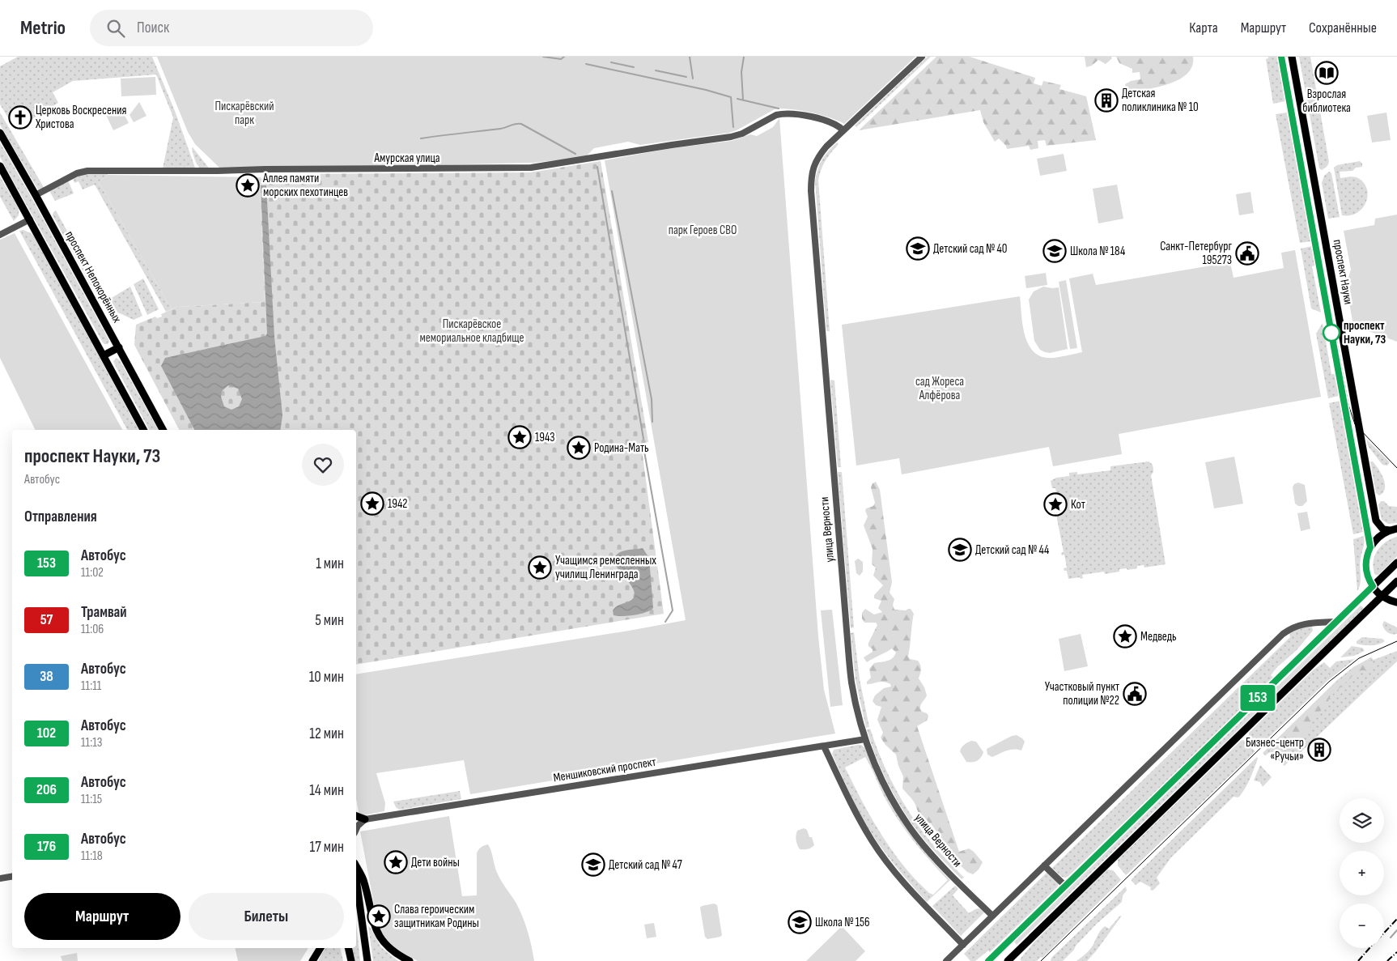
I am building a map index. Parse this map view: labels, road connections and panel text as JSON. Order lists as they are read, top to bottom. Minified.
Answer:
{"streets":{"main road":["проспект Науки","проспект Непокорённых"],"street":["Амурская улица","улица Верности","Меншиковский проспект"]},"crossings":[["Амурская улица","проспект Непокорённых"],["Амурская улица","улица Верности"],["улица Верности","Меншиковский проспект"]],"parks":["Пискарёвский парк","парк Героев СВО","Пискарёвское мемориальное кладбище","сад Жореса Алфёрова"],"places":{"library":["Взрослая библиотека"],"building":["Детская поликлиника № 10","Бизнес-центр «Ручьи»"],"church":["Церковь Воскресения Христова"],"place":["Аллея памяти морских пехотинцев","1943","Родина-Мать","1942","Кот","Учащимся ремесленных училищ Ленинграда","Медведь","Дети войны","Слава героическим защитникам Родины"],"school or university":["Детский сад № 40","Школа № 184","Детский сад № 44","Детский сад № 47","Школа № 156"],"public building":["Санкт-Петербург 195273","Участковый пункт полиции №22"],"other":["проспект Науки, 73"]},"lines":["bus line 153"],"page":{"header":"Metrio","search":"Поиск","nav":["Карта","Маршрут","Сохранённые"],"on_map":"153","heading":[["проспект Науки, 73","Автобус"],"Отправления"],"list":[{"mark":"153","name":"Автобус","note":"11:02","value":"1 мин"},{"mark":"57","name":"Трамвай","note":"11:06","value":"5 мин"},{"mark":"38","name":"Автобус","note":"11:11","value":"10 мин"},{"mark":"102","name":"Автобус","note":"11:13","value":"12 мин"},{"mark":"206","name":"Автобус","note":"11:15","value":"14 мин"},{"mark":"176","name":"Автобус","note":"11:18","value":"17 мин"}],"map_buttons":["+","−"],"buttons":["Маршрут","Билеты"]}}
